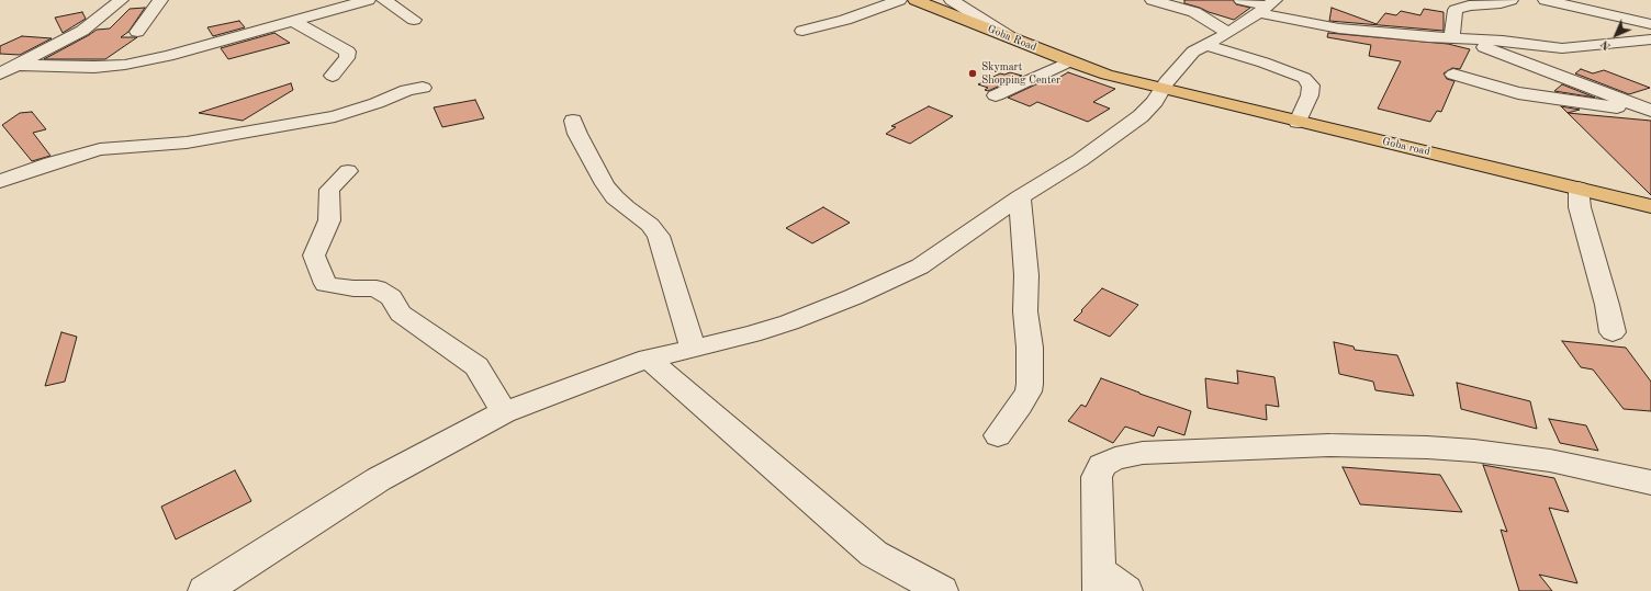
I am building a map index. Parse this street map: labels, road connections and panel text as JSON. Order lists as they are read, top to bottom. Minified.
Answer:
{"streets":{"main road":["Goba Road","Goba road"]},"crossings":[["Goba Road","Goba road"]],"places":["Skymart Shopping Center"],"north":"bottom left"}
